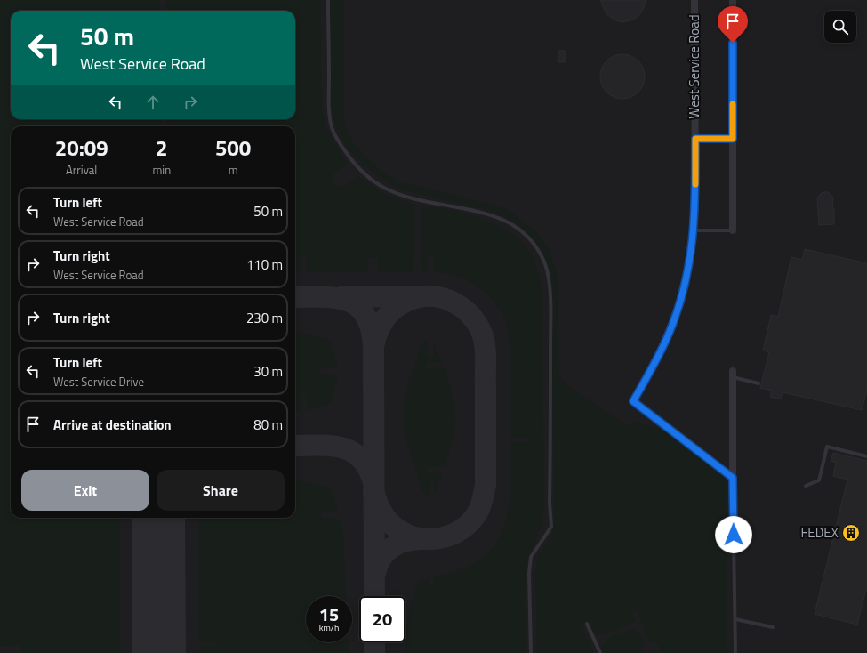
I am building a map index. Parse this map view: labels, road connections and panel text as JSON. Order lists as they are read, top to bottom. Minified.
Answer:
{"streets":{"street":["West Service Road"]},"places":{"building":["FEDEX"]},"page":{"turn":["50 m","West Service Road"],"eta":["20:09","Arrival","2","min","500","m"],"list":[{"name":"Turn left","note":"West Service Road","value":"50 m"},{"name":"Turn right","note":"West Service Road","value":"110 m"},{"name":"Turn right","value":"230 m"},{"name":"Turn left","note":"West Service Drive","value":"30 m"},{"name":"Arrive at destination","value":"80 m"}],"buttons":["Exit","Share"],"speed":"15 km/h","limit":"20"}}
